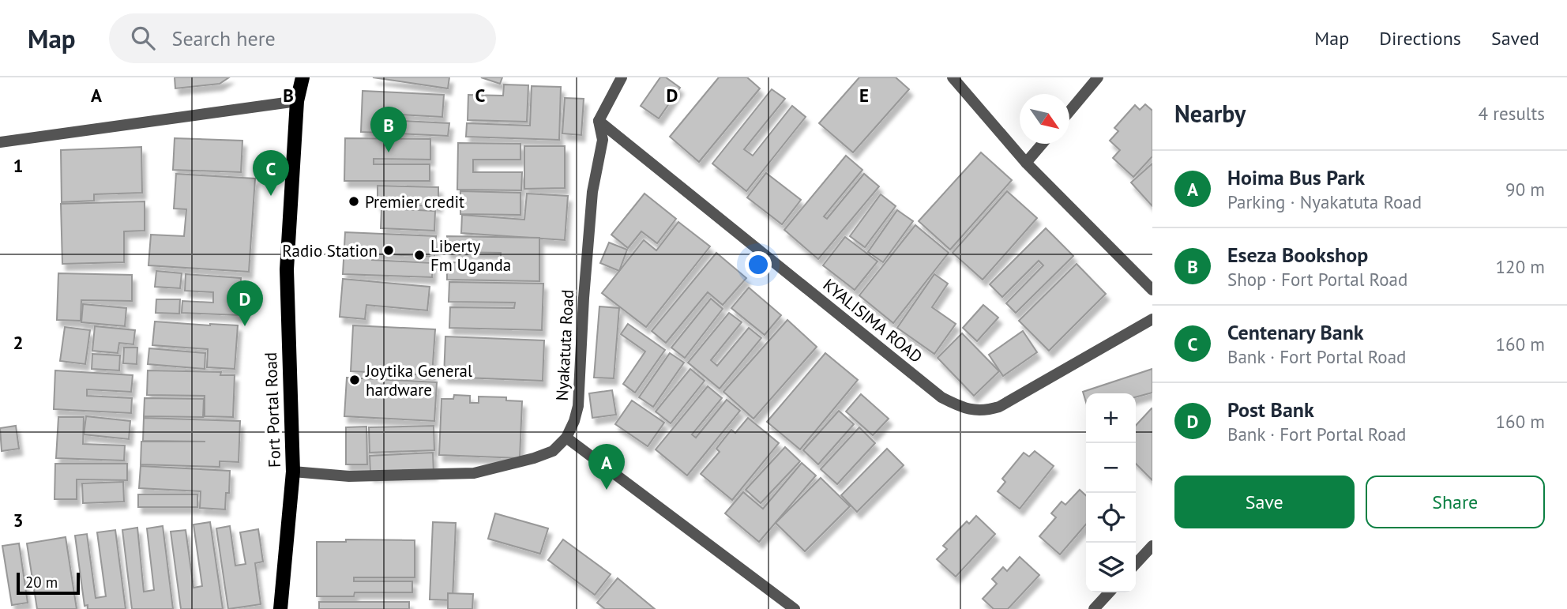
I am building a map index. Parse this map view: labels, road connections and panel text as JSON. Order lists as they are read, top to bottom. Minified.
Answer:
{"streets":{"main road":["Fort Portal Road"],"street":["KYALISIMA ROAD","Nyakatuta Road"]},"crossings":[["KYALISIMA ROAD","Nyakatuta Road"]],"places":["Premier credit","Radio Station","Liberty Fm Uganda","Joytika General hardware"],"scale_bar":"20 m","north":"bottom right","page":{"header":"Map","search":"Search here","nav":["Map","Directions","Saved"],"heading":["Nearby","4 results"],"pins":["B","C","D","A"],"list":[{"mark":"A","name":"Hoima Bus Park","note":"Parking · Nyakatuta Road","value":"90 m"},{"mark":"B","name":"Eseza Bookshop","note":"Shop · Fort Portal Road","value":"120 m"},{"mark":"C","name":"Centenary Bank","note":"Bank · Fort Portal Road","value":"160 m"},{"mark":"D","name":"Post Bank","note":"Bank · Fort Portal Road","value":"160 m"}],"map_buttons":["+","−"],"buttons":["Save","Share"],"scale":"20 m"},"grid":{"columns":["A","B","C","D","E"],"rows":["1","2","3"]}}
